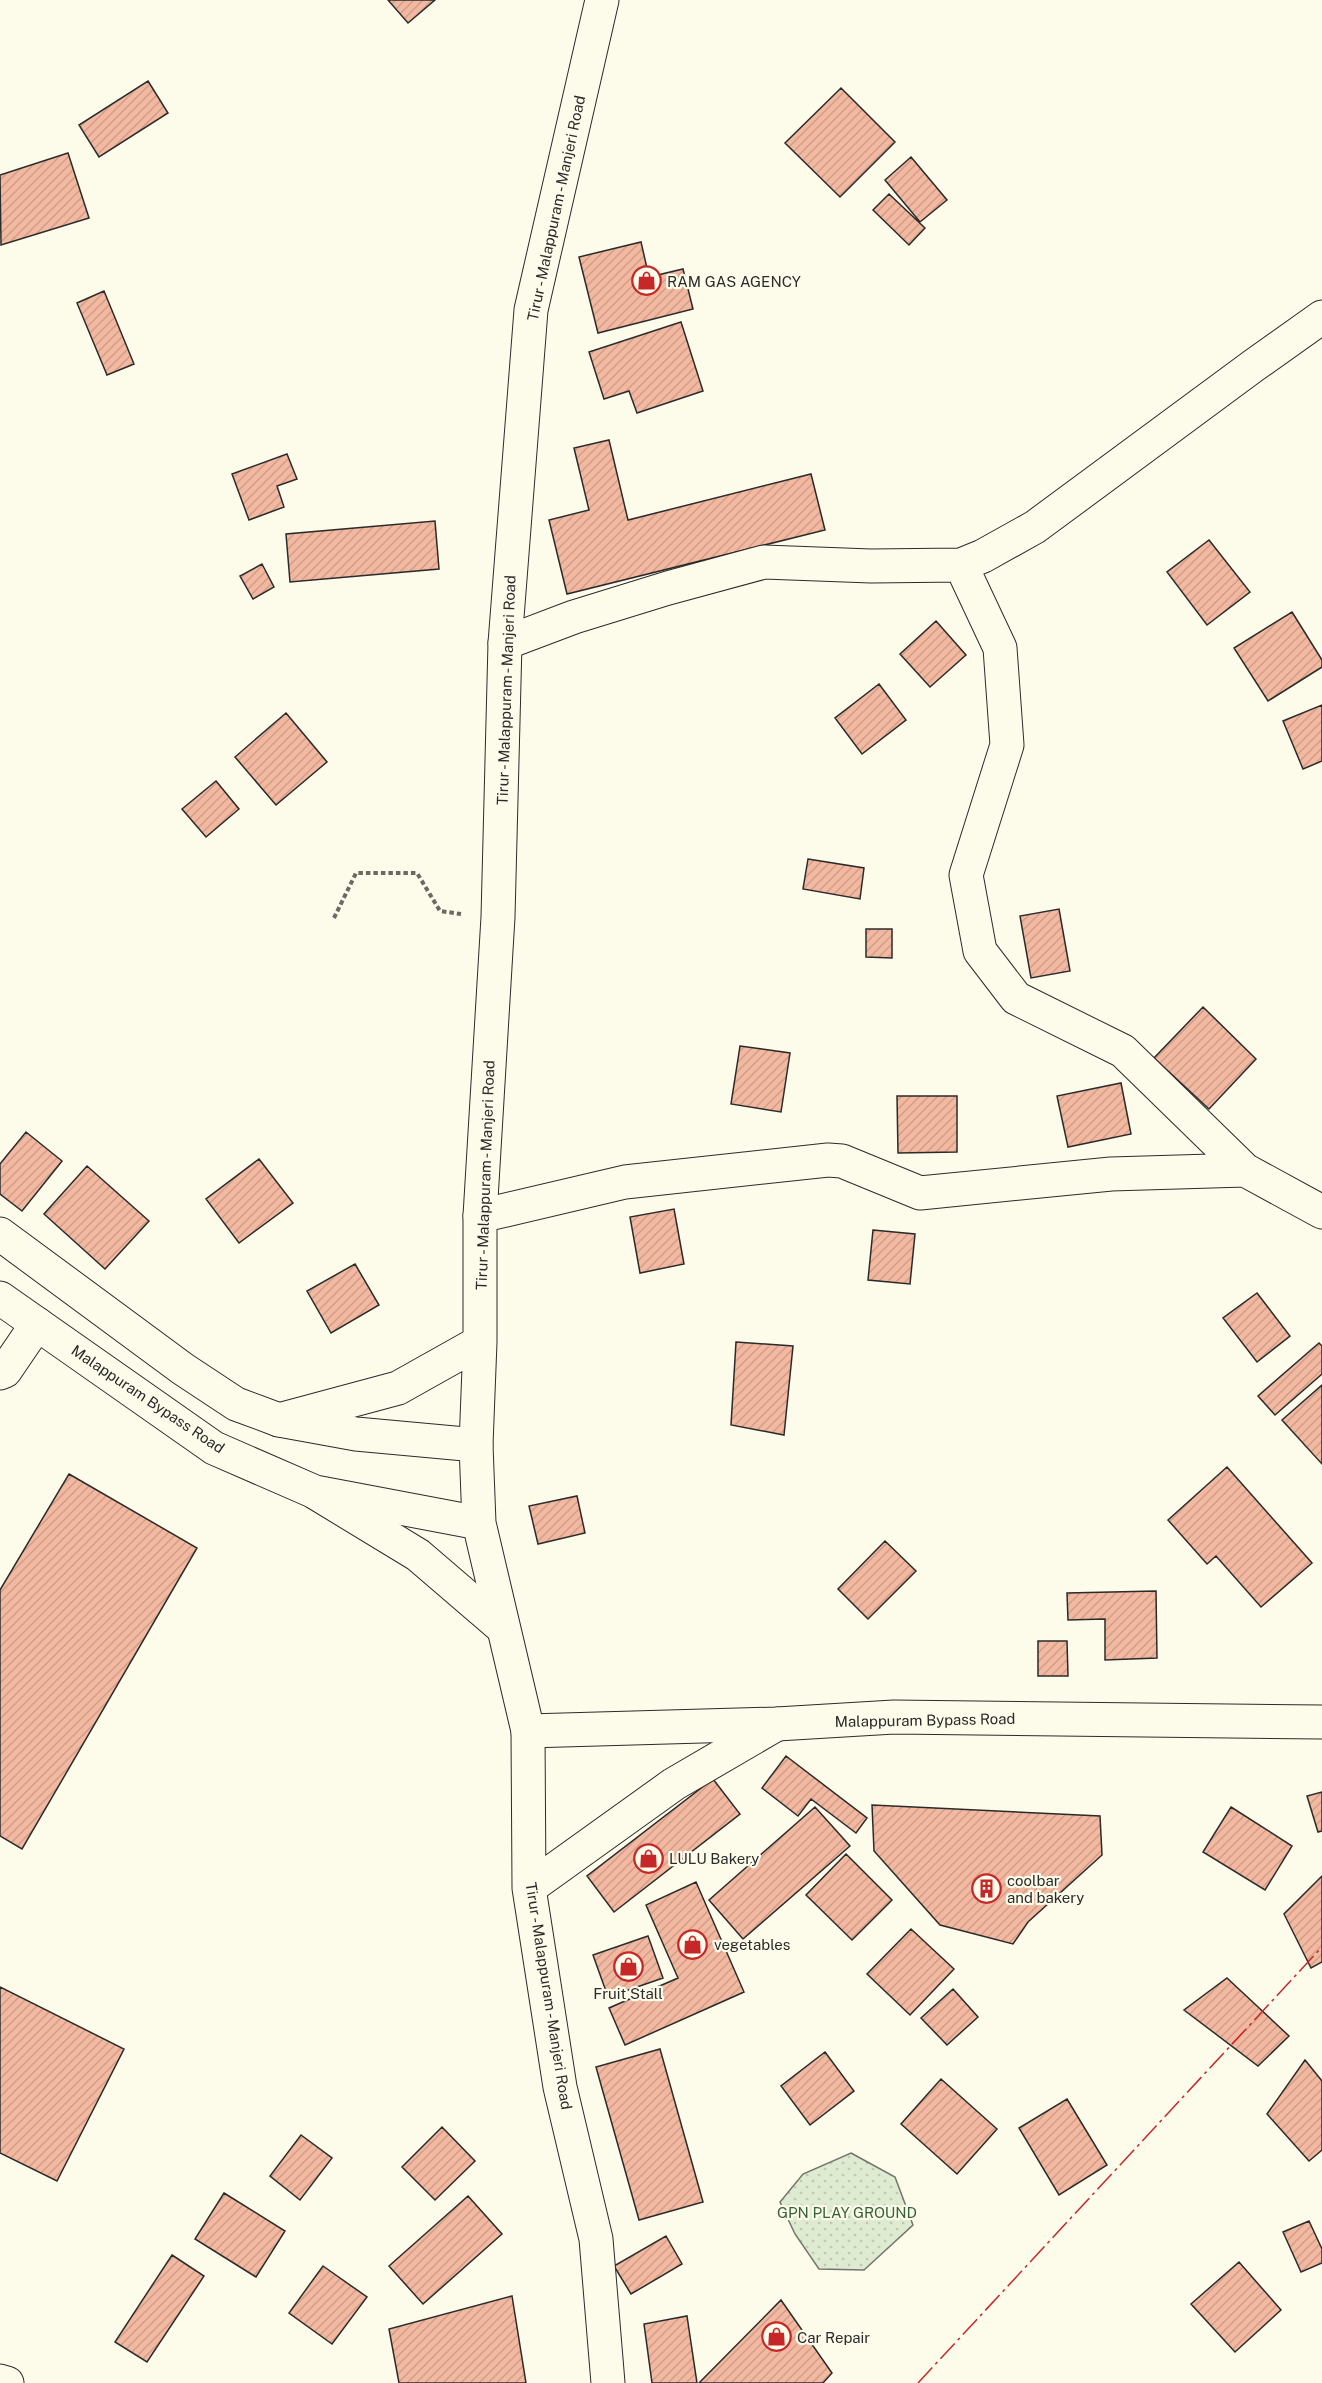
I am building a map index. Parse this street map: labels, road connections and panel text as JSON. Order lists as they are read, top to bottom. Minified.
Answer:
{"streets":{"main road":["Tirur - Malappuram - Manjeri Road","Malappuram Bypass Road"]},"crossings":[["Tirur - Malappuram - Manjeri Road","Malappuram Bypass Road"]],"parks":["GPN PLAY GROUND"],"places":{"shop":["RAM GAS AGENCY","LULU Bakery","vegetables","Fruit Stall","Car Repair"],"building":["coolbar and bakery"]}}
